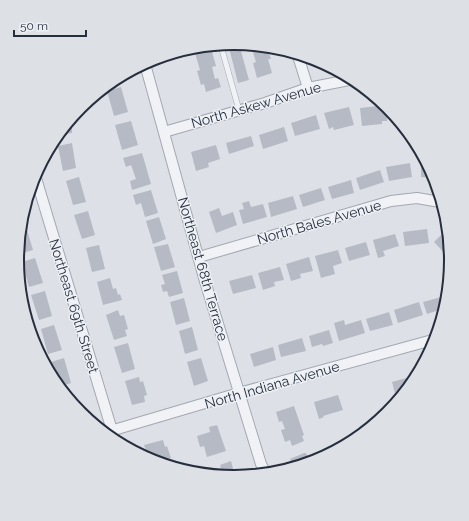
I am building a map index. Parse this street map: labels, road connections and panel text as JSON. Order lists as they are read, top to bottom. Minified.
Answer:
{"streets":{"street":["North Askew Avenue","North Bales Avenue","Northeast 68th Terrace","Northeast 69th Street","North Indiana Avenue"]},"crossings":[["North Askew Avenue","Northeast 68th Terrace"],["North Bales Avenue","Northeast 68th Terrace"],["Northeast 68th Terrace","North Indiana Avenue"]],"scale_bar":"50 m"}
